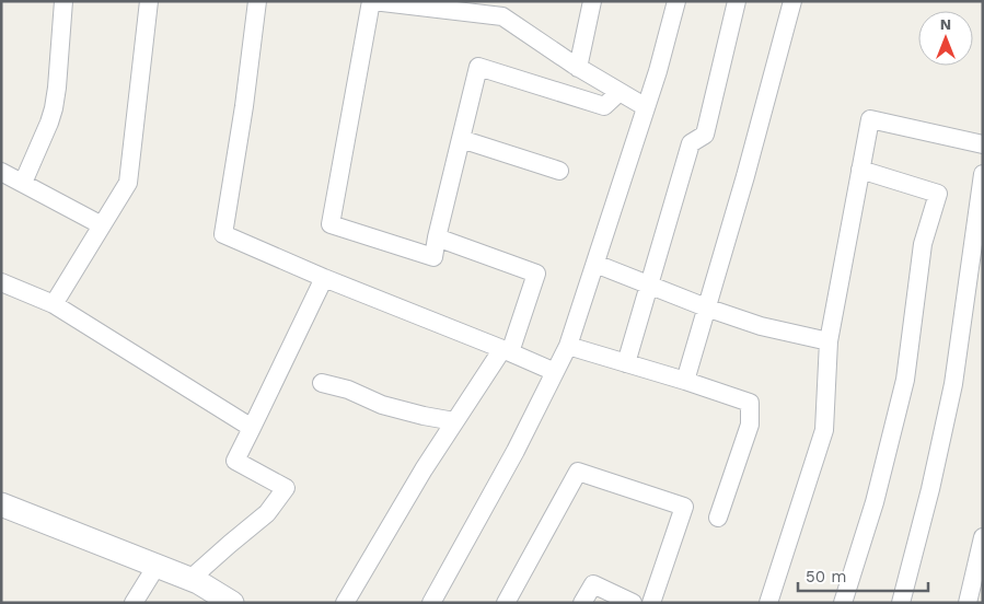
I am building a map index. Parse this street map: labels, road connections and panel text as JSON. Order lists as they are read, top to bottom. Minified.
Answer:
{"scale_bar":"50 m","north":"top"}
